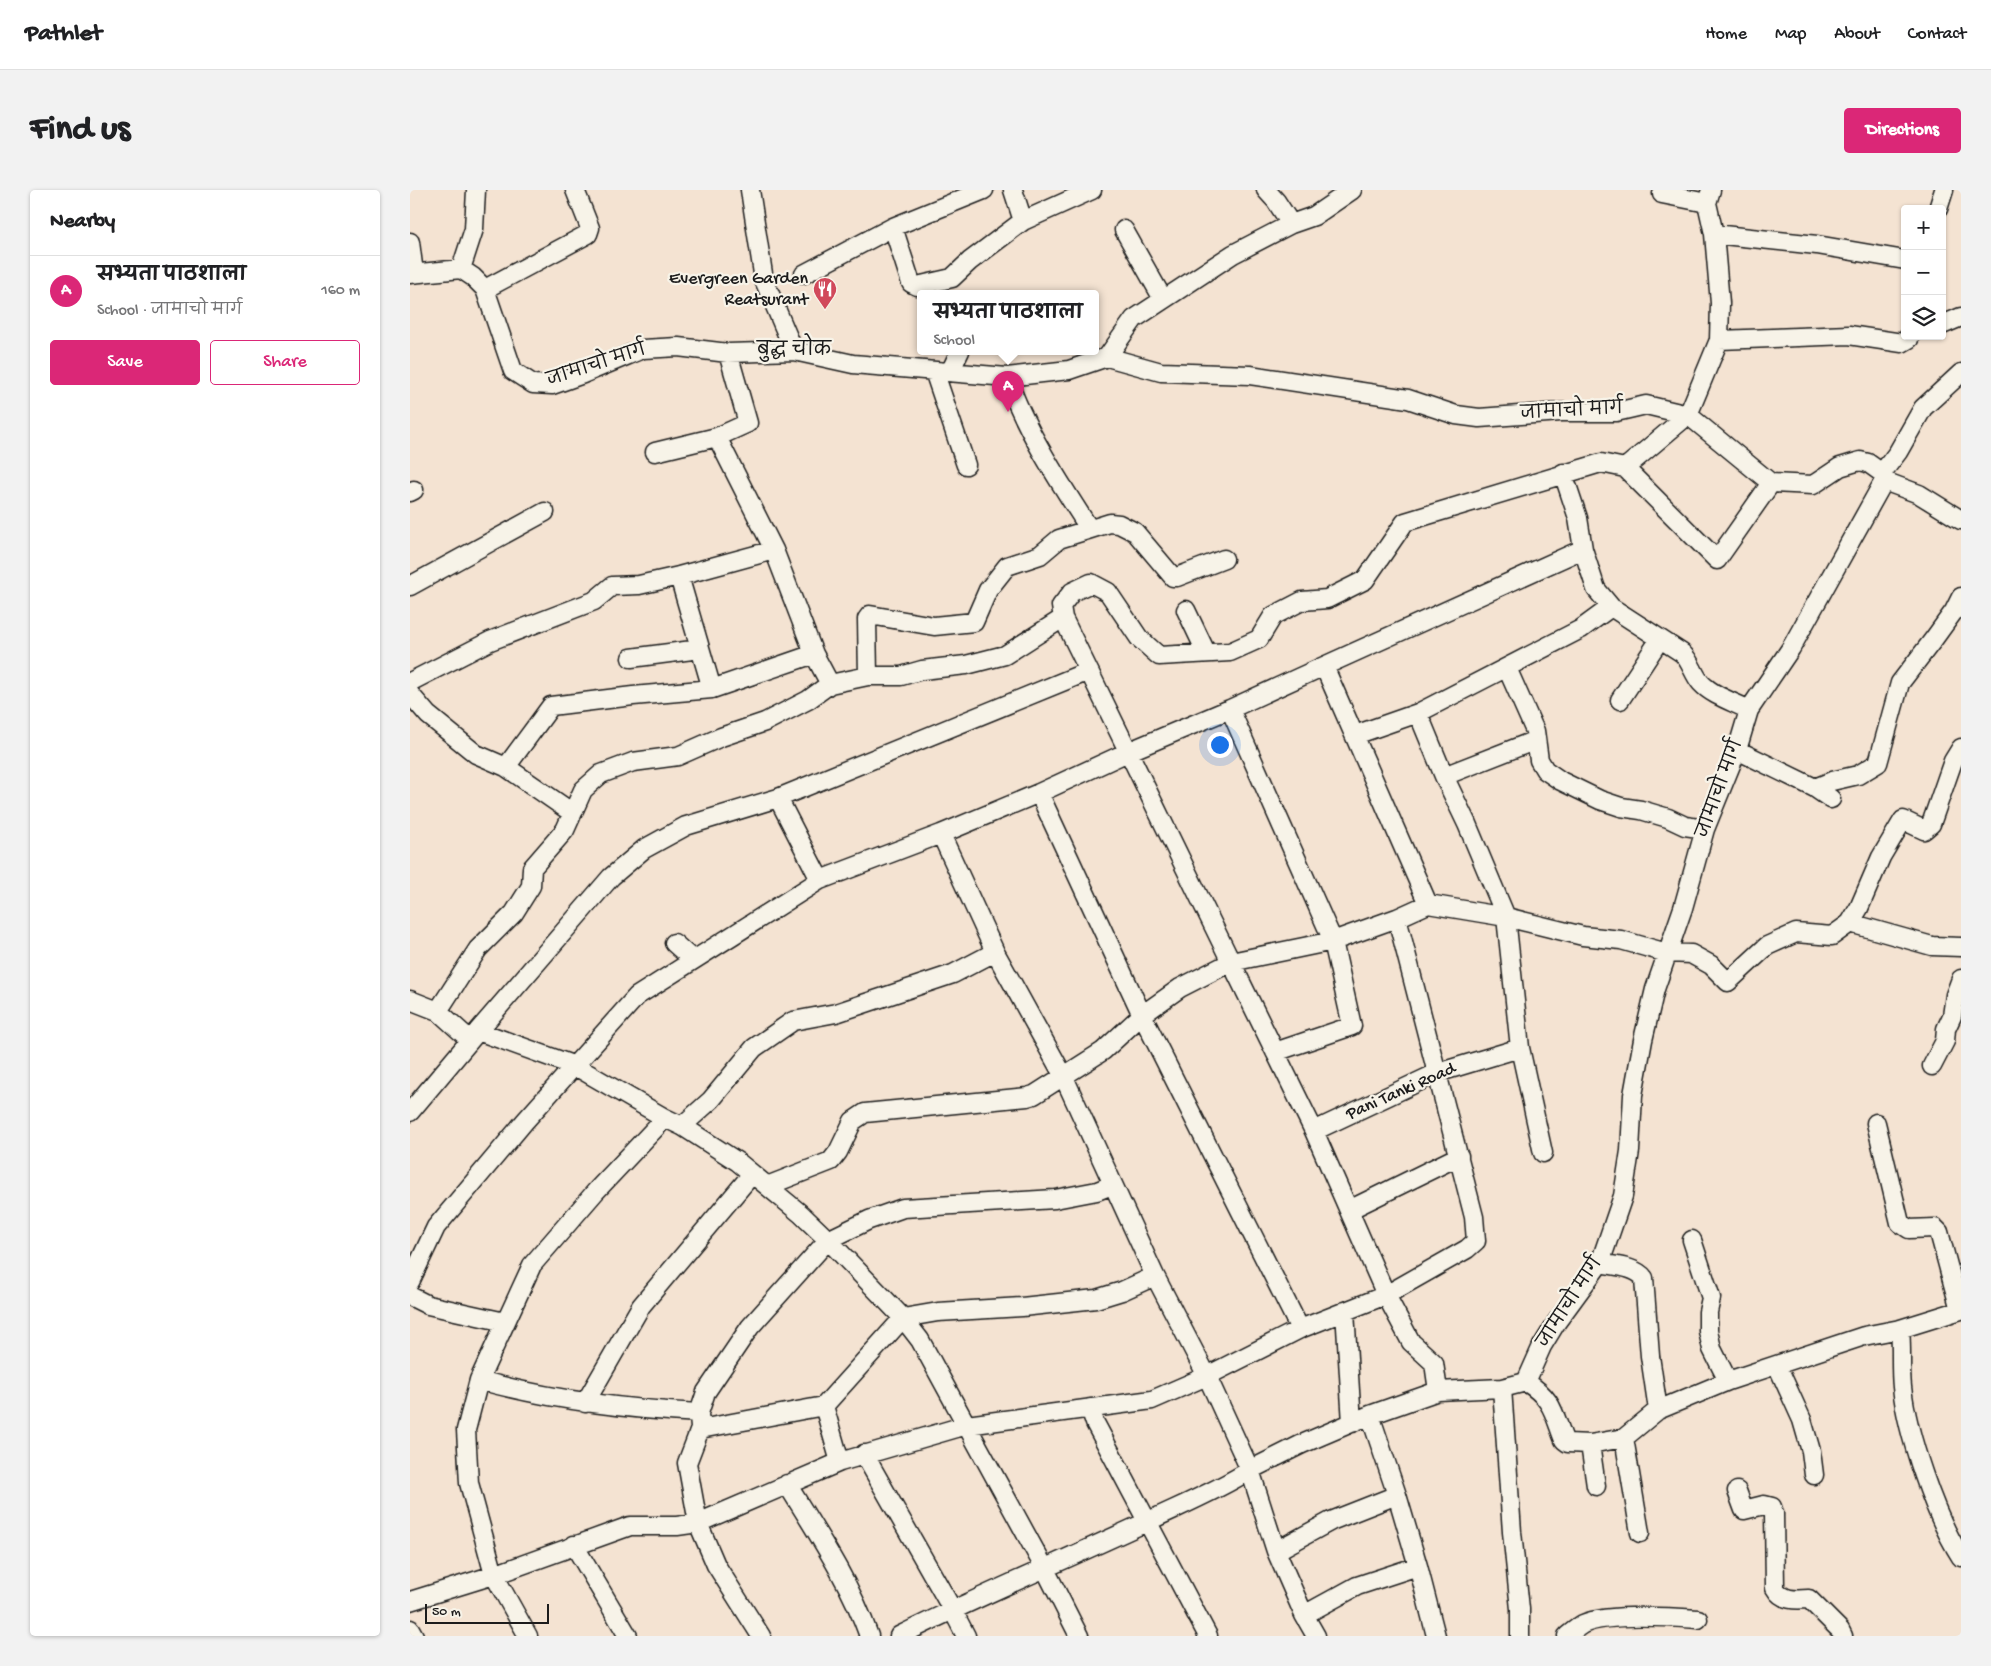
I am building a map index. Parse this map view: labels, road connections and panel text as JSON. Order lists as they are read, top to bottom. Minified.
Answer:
{"streets":{"street":["जामाचो मार्ग","Pani Tanki Road"]},"districts":["बुद्ध चोक"],"places":{"restaurant":["Evergreen Garden Reatsurant"]},"scale_bar":"50 m","page":{"header":"Pathlet","nav":["Home","Map","About","Contact"],"buttons":["Directions",["Save","Share"]],"title":"Find us","heading":"Nearby","map_buttons":["+","−"],"list":[{"mark":"A","name":"सभ्यता पाठशाला","note":"School · जामाचो मार्ग","value":"160 m"}],"popup":["सभ्यता पाठशाला","School"],"pins":"A","scale":"50 m"}}
